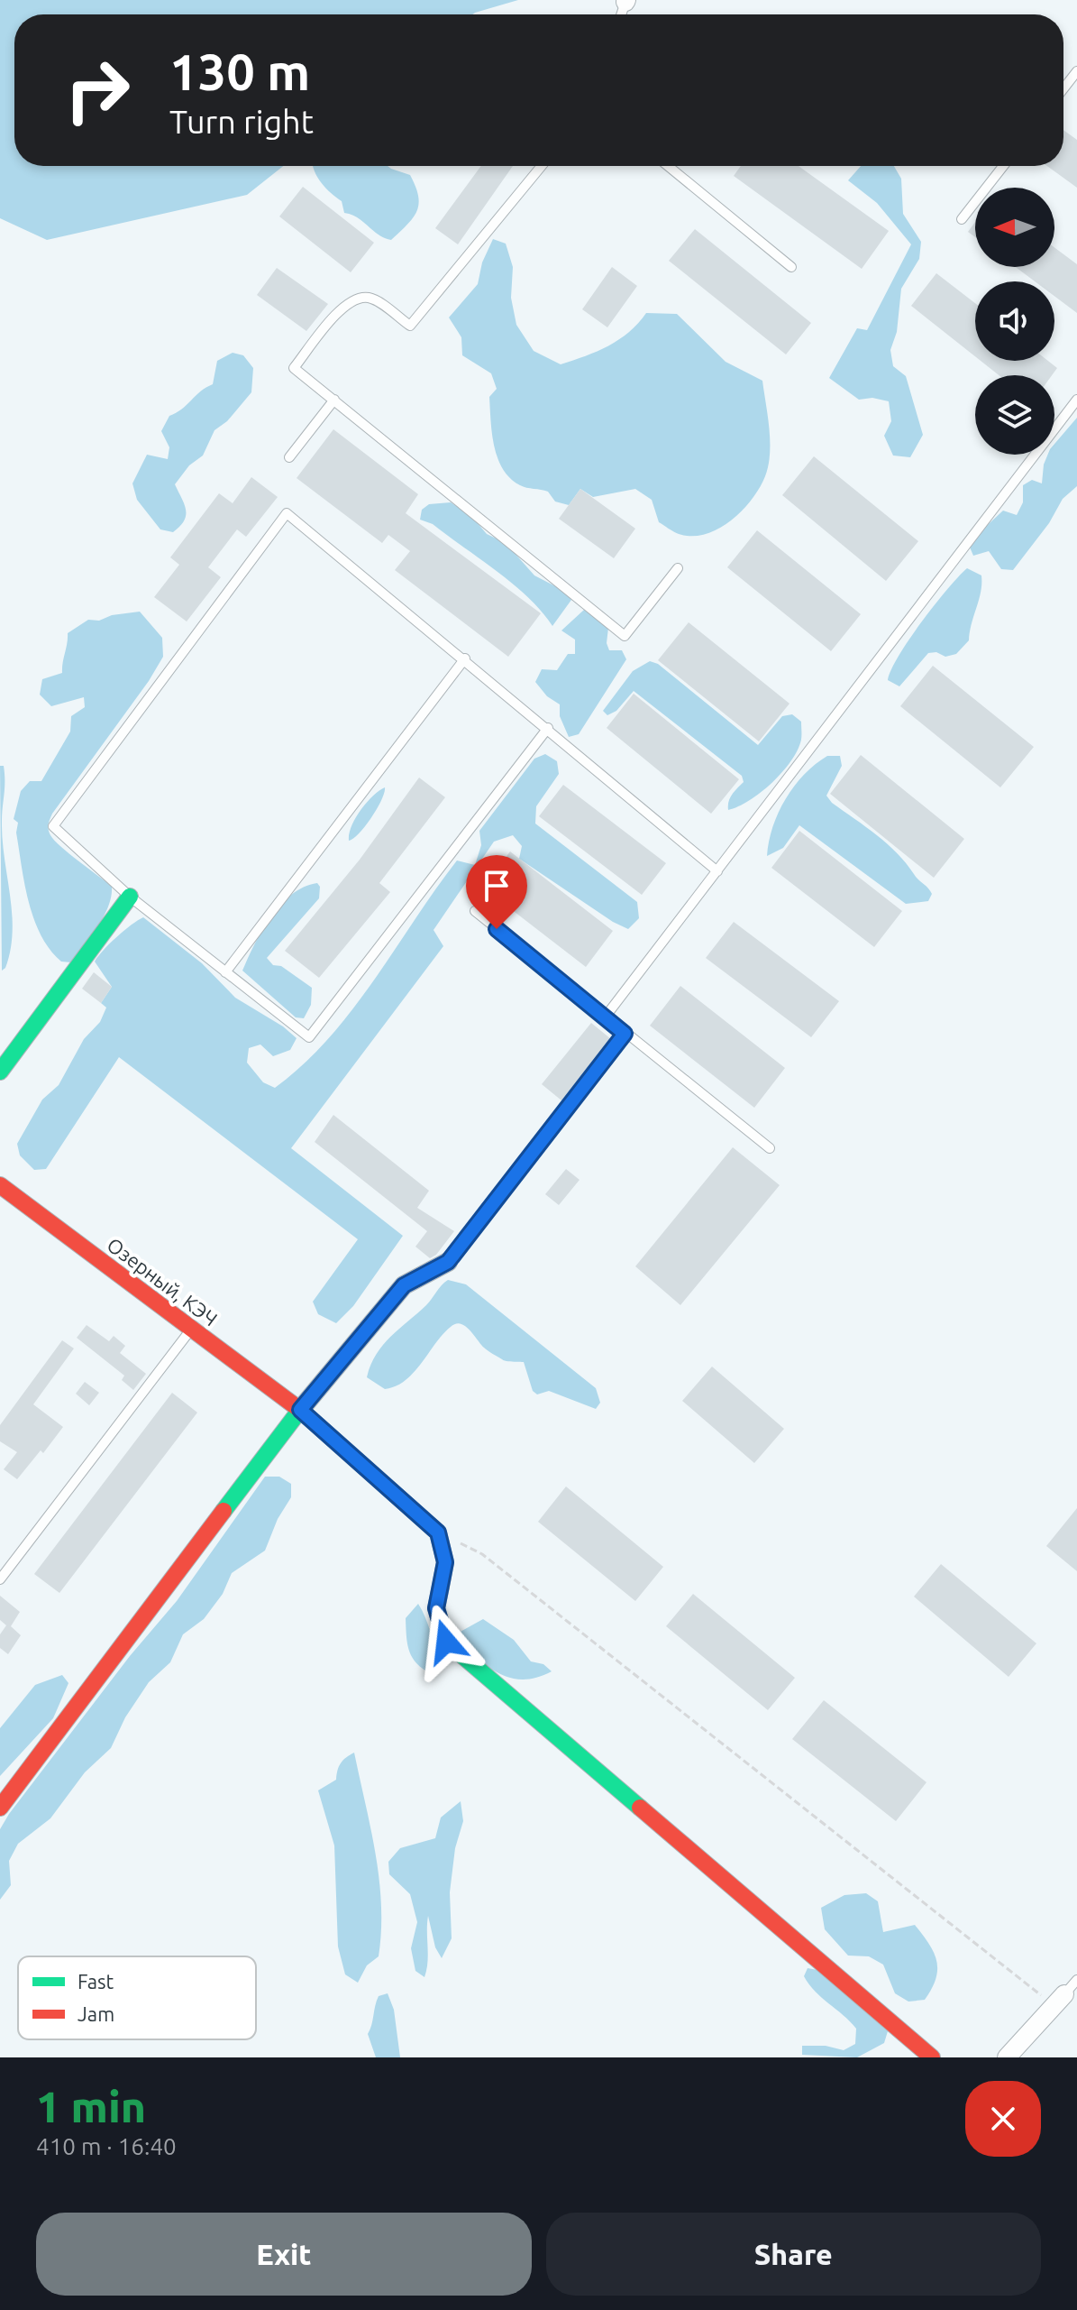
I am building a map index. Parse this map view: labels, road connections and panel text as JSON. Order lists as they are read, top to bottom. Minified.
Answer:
{"streets":{"street":["Озерный, КЭЧ"]},"legend":["Fast","Jam"],"north":"left","page":{"turn":["130 m","Turn right"],"heading":["1 min","410 m · 16:40"],"buttons":["Exit","Share"]}}
